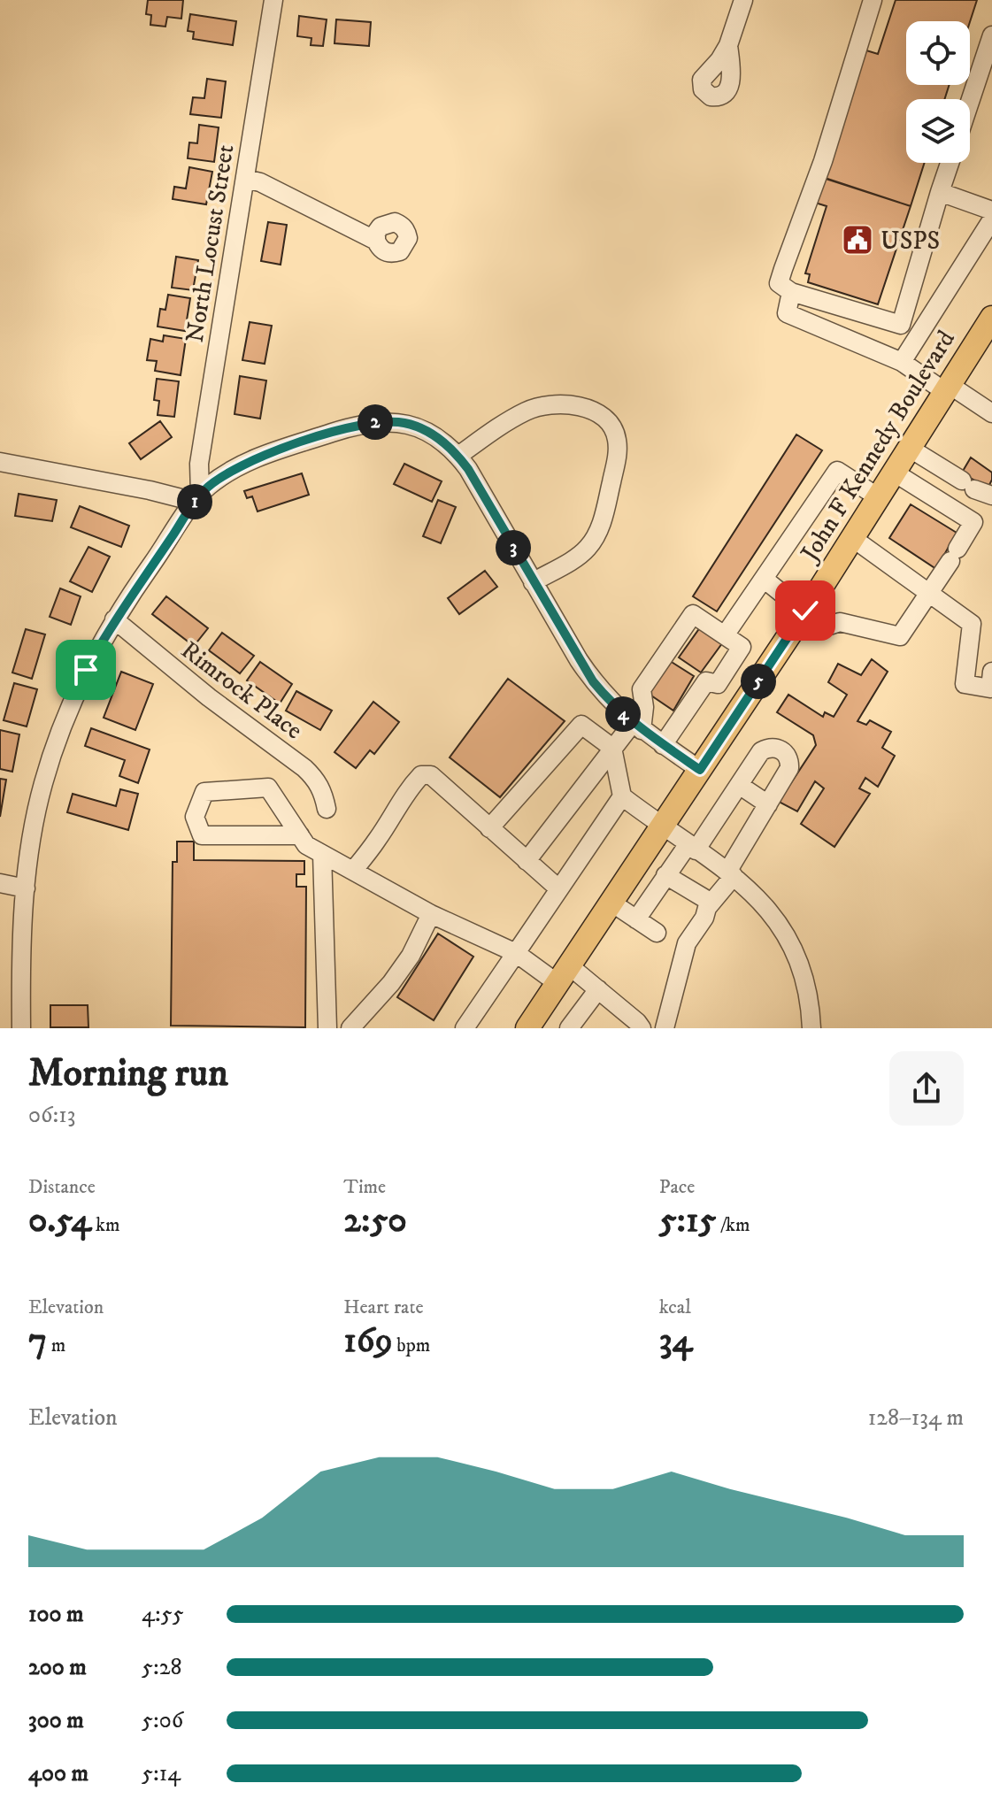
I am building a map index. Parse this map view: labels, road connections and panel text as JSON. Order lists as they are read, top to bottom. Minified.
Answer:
{"streets":{"main road":["John F Kennedy Boulevard"],"street":["North Locust Street","Rimrock Place"]},"places":{"public building":["USPS"]},"page":{"pins":["2","1","3","5","4"],"heading":["Morning run","06:13"],"stats":[["Distance","0.54 km"],["Time","2:50"],["Pace","5:15 /km"],["Elevation","7 m"],["Heart rate","169 bpm"],["kcal","34"]],"chart":["Elevation","128–134 m"],"list":[{"name":"100 m","note":"4:55"},{"name":"200 m","note":"5:28"},{"name":"300 m","note":"5:06"},{"name":"400 m","note":"5:14"}]}}
